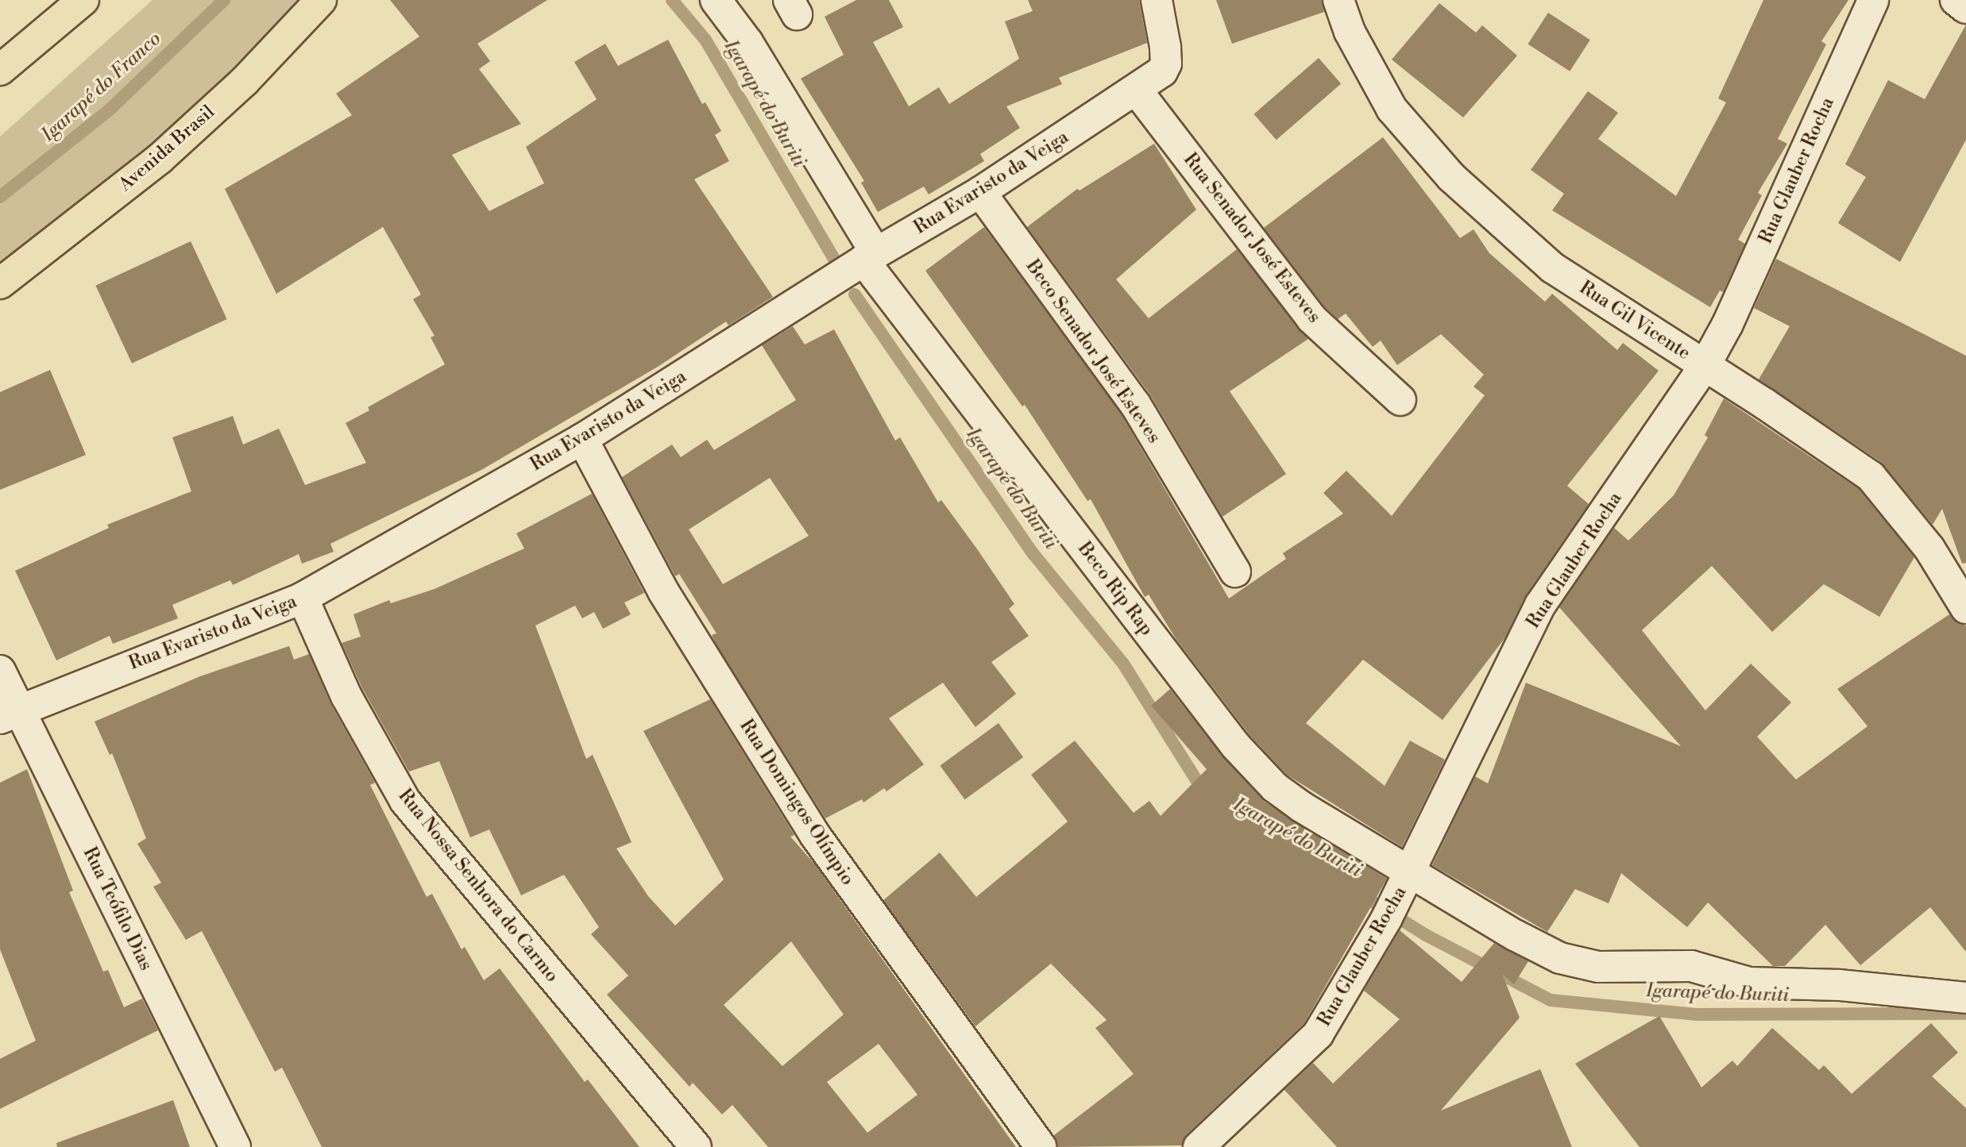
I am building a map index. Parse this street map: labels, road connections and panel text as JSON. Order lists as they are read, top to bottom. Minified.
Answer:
{"streets":{"highway":["Avenida Brasil"],"street":["Rua Glauber Rocha","Rua Evaristo da Veiga","Rua Senador José Esteves","Rua Gil Vicente","Beco Senador José Esteves","Beco Rip Rap","Rua Domingos Olímpio","Rua Nossa Senhora do Carmo","Rua Teófilo Dias"]},"crossings":[["Rua Glauber Rocha","Rua Gil Vicente"],["Rua Glauber Rocha","Beco Rip Rap"],["Rua Evaristo da Veiga","Rua Senador José Esteves"],["Rua Evaristo da Veiga","Beco Senador José Esteves"],["Rua Evaristo da Veiga","Beco Rip Rap"],["Rua Evaristo da Veiga","Rua Domingos Olímpio"],["Rua Evaristo da Veiga","Rua Nossa Senhora do Carmo"],["Rua Evaristo da Veiga","Rua Teófilo Dias"]],"water":["Igarapé do Franco","Igarapé do Buriti"]}
